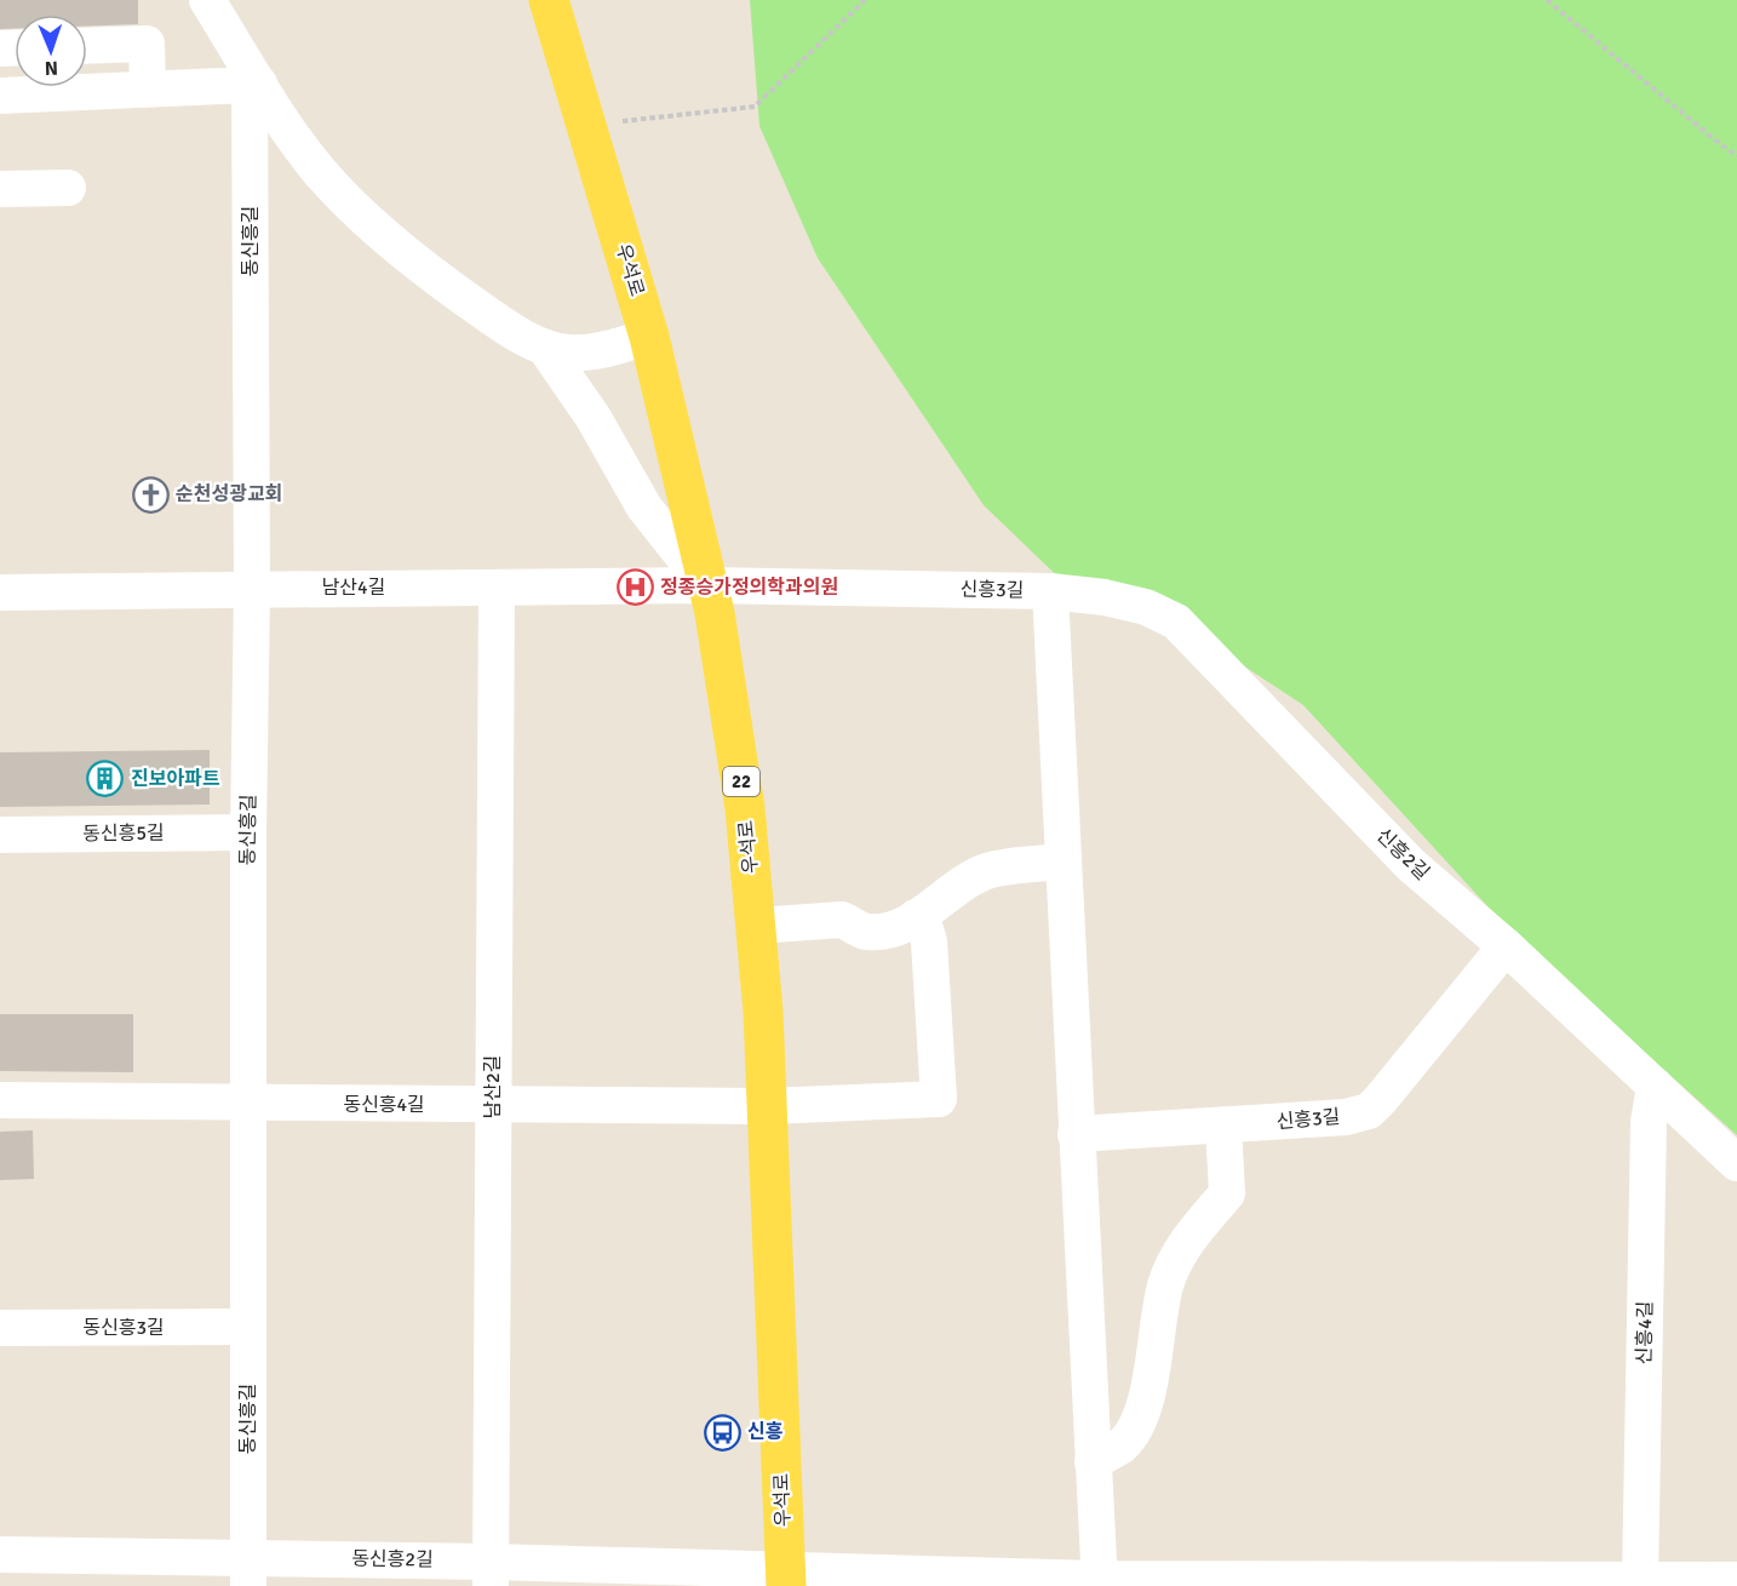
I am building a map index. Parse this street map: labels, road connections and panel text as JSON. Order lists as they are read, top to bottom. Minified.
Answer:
{"streets":{"main road":["우석로","22"],"street":["동신흥길","남산4길","신흥3길","동신흥5길","신흥2길","남산2길","동신흥4길","동신흥3길","신흥4길","동신흥2길"]},"crossings":[["동신흥길","남산4길"],["동신흥길","동신흥5길"],["동신흥길","동신흥4길"],["동신흥길","동신흥3길"],["동신흥길","동신흥2길"],["우석로","남산4길"],["우석로","신흥3길"],["우석로","동신흥4길"],["우석로","동신흥2길"],["남산4길","신흥3길"],["남산4길","남산2길"],["신흥3길","신흥2길"],["신흥3길","동신흥2길"],["신흥2길","신흥4길"],["남산2길","동신흥4길"],["남산2길","동신흥2길"],["신흥4길","동신흥2길"]],"places":{"church":["순천성광교회"],"hospital":["정종승가정의학과의원"],"building":["진보아파트"],"bus stop":["신흥"]},"north":"bottom"}
